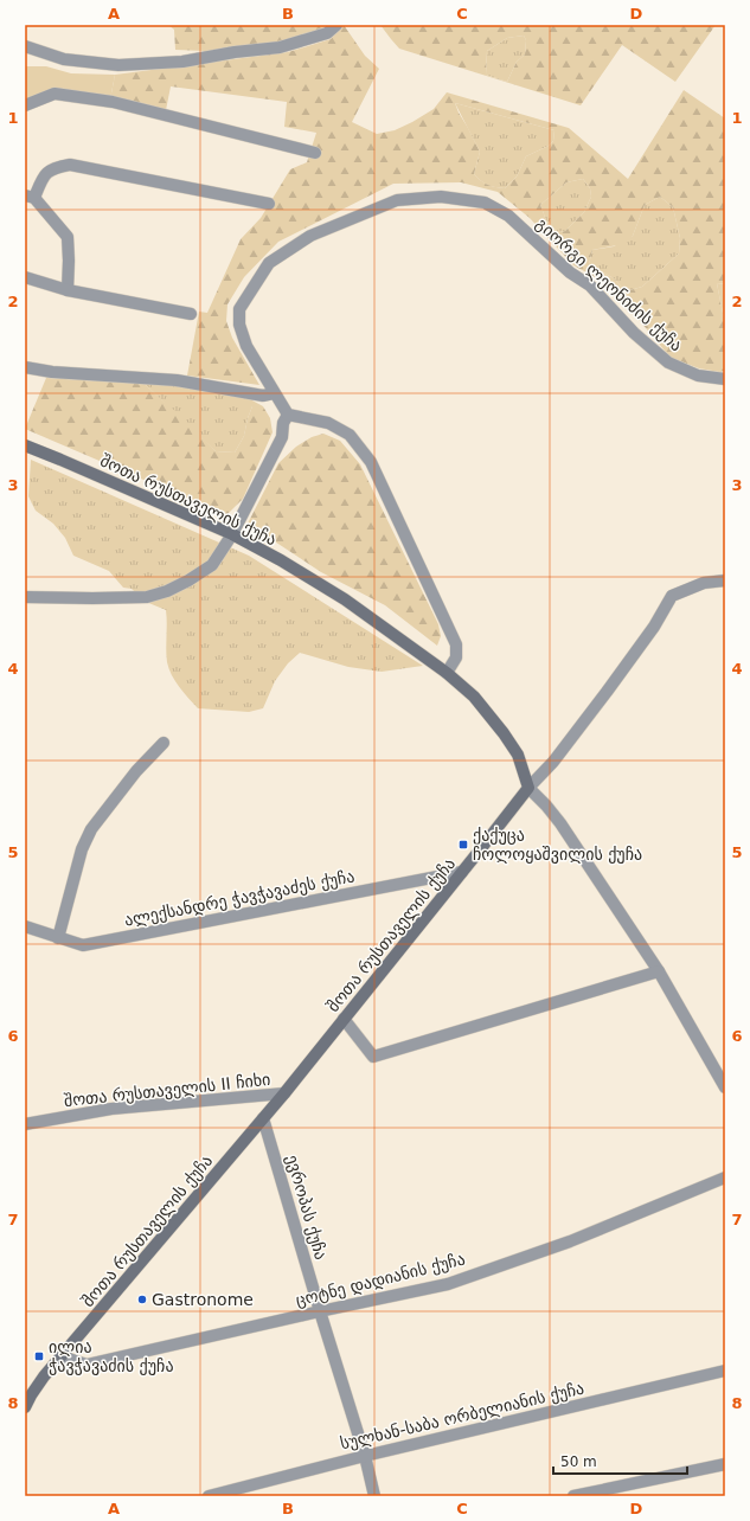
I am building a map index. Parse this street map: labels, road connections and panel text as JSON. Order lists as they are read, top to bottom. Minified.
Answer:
{"streets":{"main road":["შოთა რუსთაველის ქუჩა"],"street":["გიორგი ლეონიძის ქუჩა","ალექსანდრე ჭავჭავაძეს ქუჩა","შოთა რუსთაველის II ჩიხი","ევროპას ქუჩა","ცოტნე დადიანის ქუჩა","სულხან-საბა ორბელიანის ქუჩა"]},"crossings":[["შოთა რუსთაველის ქუჩა","ალექსანდრე ჭავჭავაძეს ქუჩა"],["შოთა რუსთაველის ქუჩა","შოთა რუსთაველის II ჩიხი"],["შოთა რუსთაველის ქუჩა","ევროპას ქუჩა"],["შოთა რუსთაველის ქუჩა","ცოტნე დადიანის ქუჩა"],["ევროპას ქუჩა","ცოტნე დადიანის ქუჩა"],["ევროპას ქუჩა","სულხან-საბა ორბელიანის ქუჩა"]],"places":{"transit":["ქაქუცა ჩოლოყაშვილის ქუჩა","ილია ჭავჭავაძის ქუჩა"],"other":["Gastronome"]},"scale_bar":"50 m","grid":{"columns":["A","B","C","D"],"rows":["1","2","3","4","5","6","7","8"]}}
